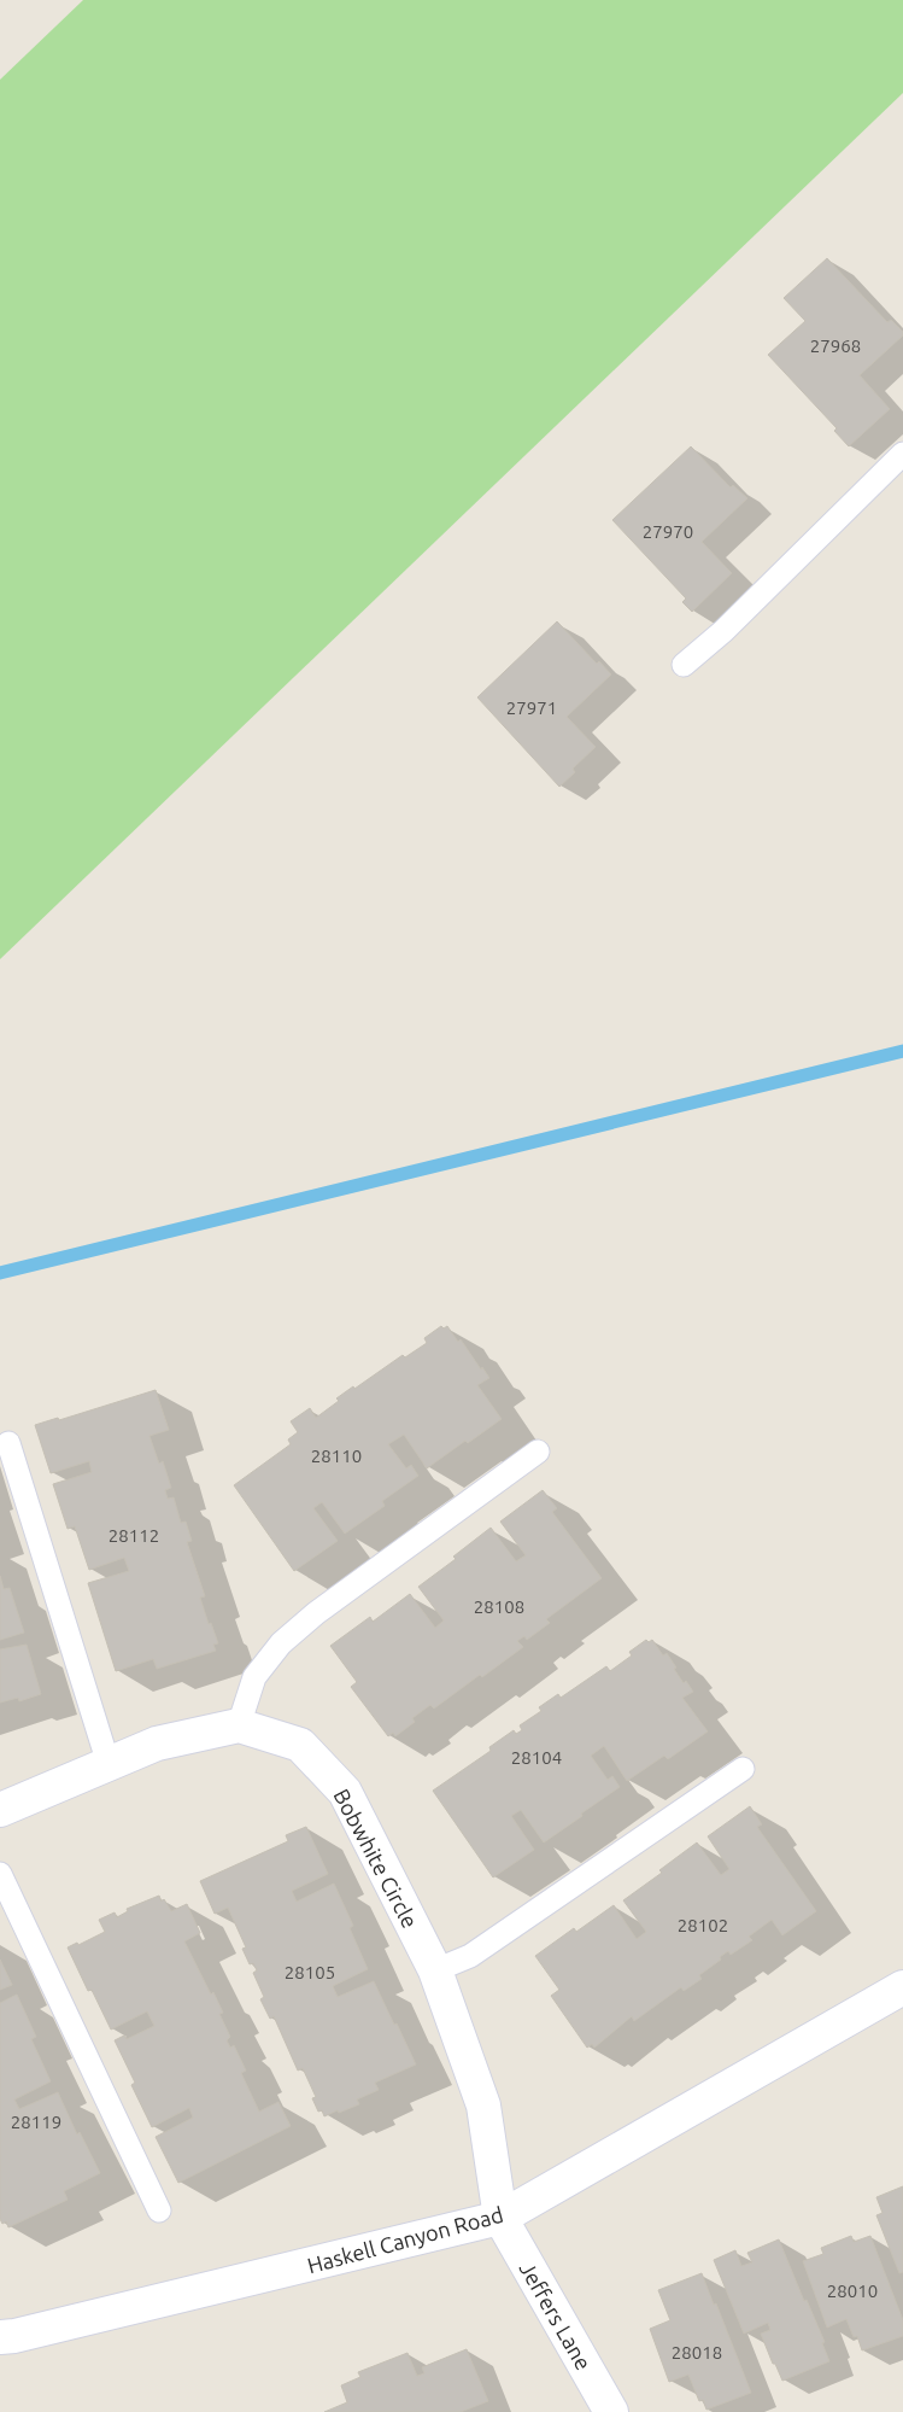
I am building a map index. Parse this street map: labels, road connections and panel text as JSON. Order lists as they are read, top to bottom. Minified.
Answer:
{"streets":{"street":["Bobwhite Circle","Haskell Canyon Road","Jeffers Lane"]},"crossings":[["Bobwhite Circle","Haskell Canyon Road"],["Bobwhite Circle","Jeffers Lane"],["Haskell Canyon Road","Jeffers Lane"]],"house_numbers":["27968","27970","27971","28110","28112","28108","28104","28102","28105","28119","28010","28018"]}
